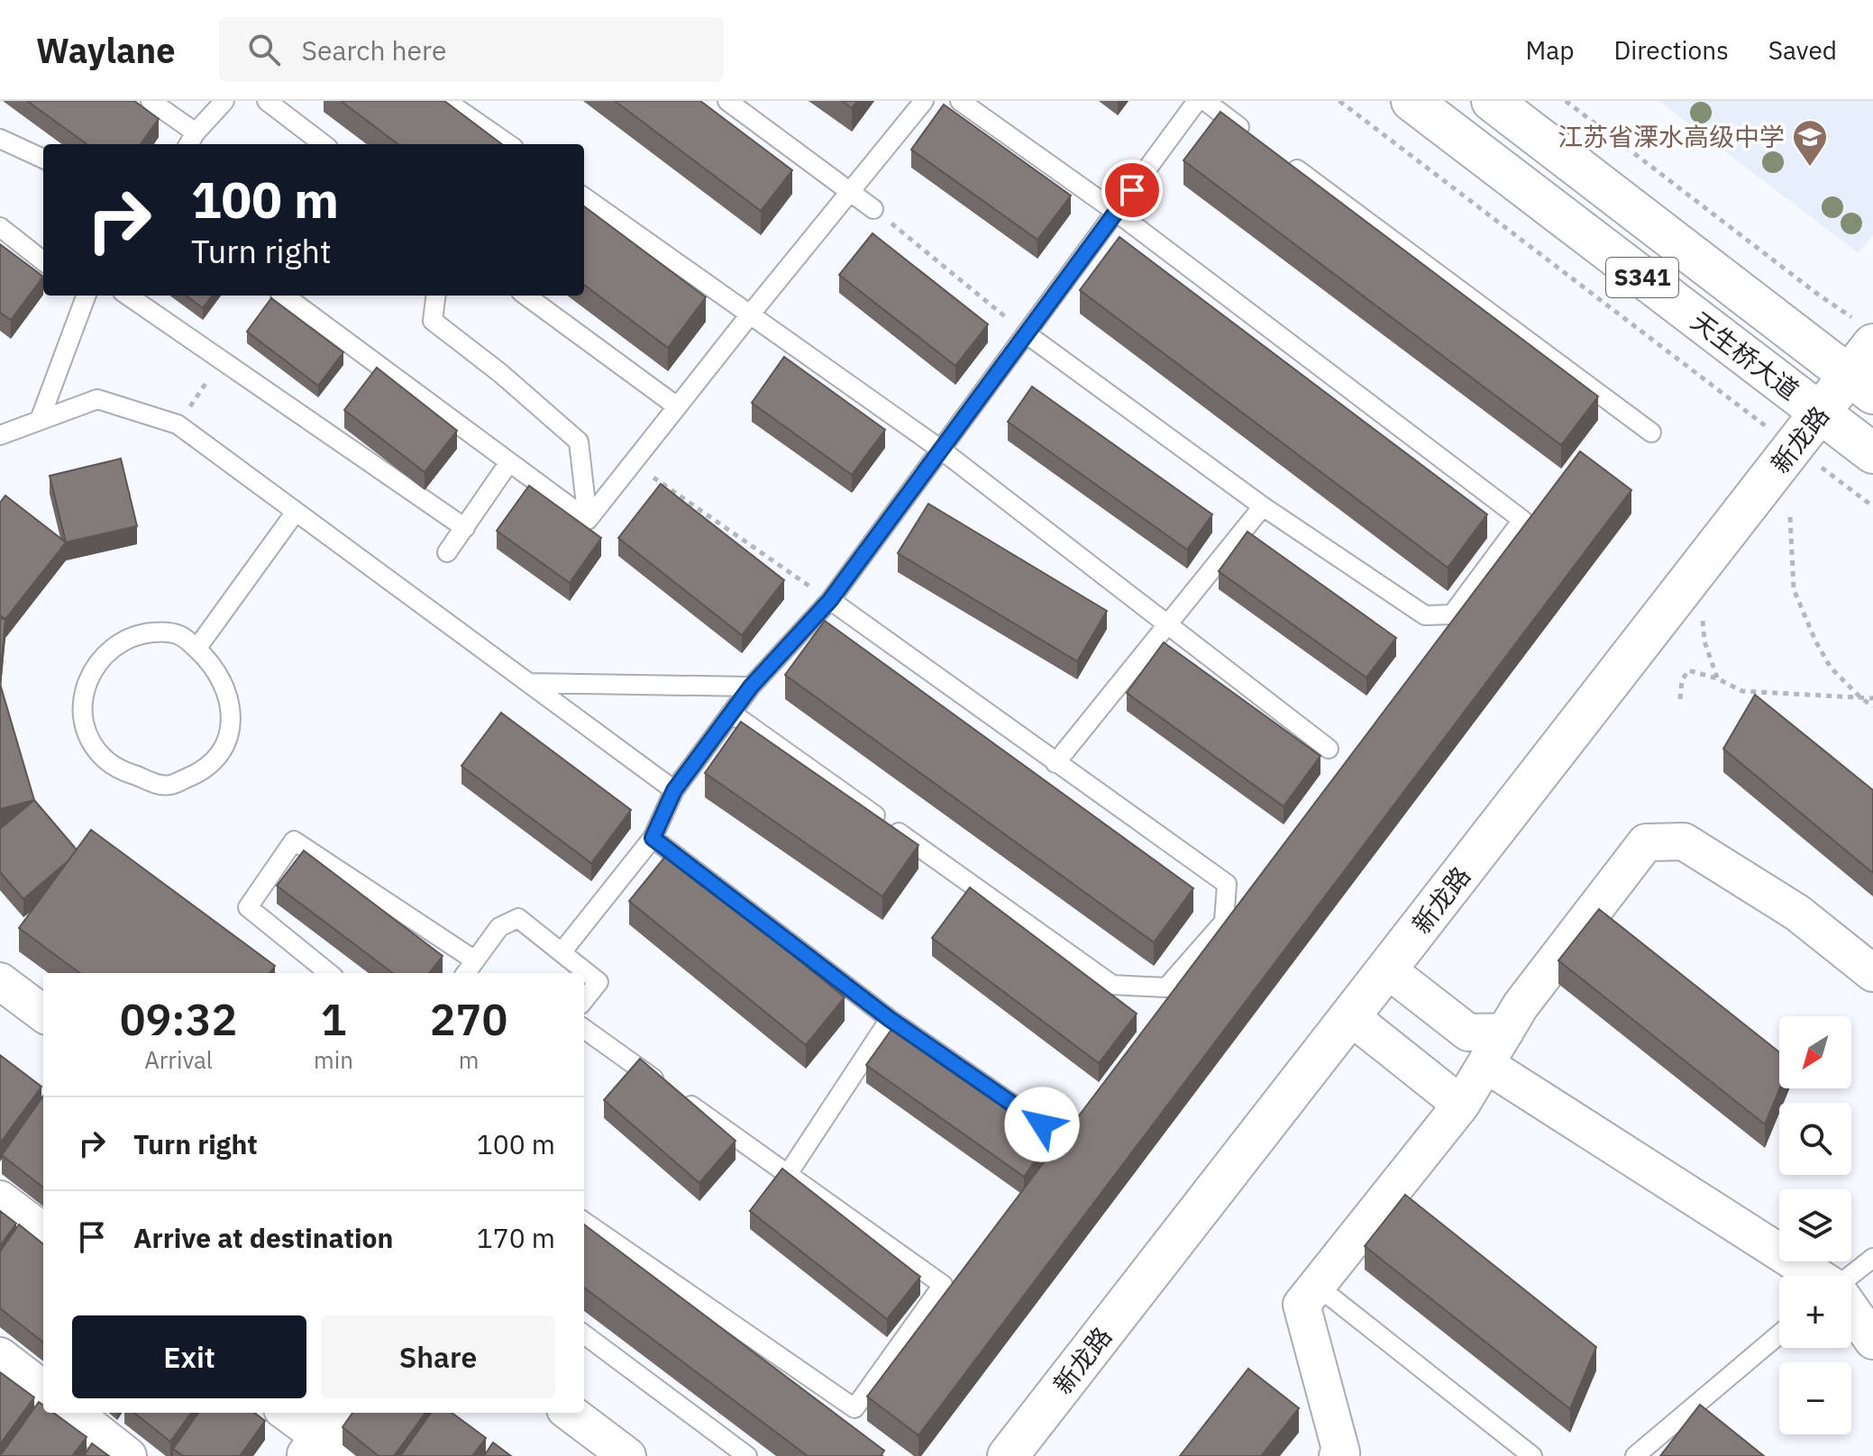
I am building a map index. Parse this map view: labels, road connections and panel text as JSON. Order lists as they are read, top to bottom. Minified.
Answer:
{"streets":{"street":["S341","天生桥大道","新龙路"]},"crossings":[["天生桥大道","新龙路"]],"places":{"school or university":["江苏省溧水高级中学"]},"north":"bottom left","page":{"header":"Waylane","search":"Search here","nav":["Map","Directions","Saved"],"turn":["100 m","Turn right"],"eta":["09:32","Arrival","1","min","270","m"],"map_buttons":["+","−"],"list":[{"name":"Turn right","value":"100 m"},{"name":"Arrive at destination","value":"170 m"}],"buttons":["Exit","Share"]}}
